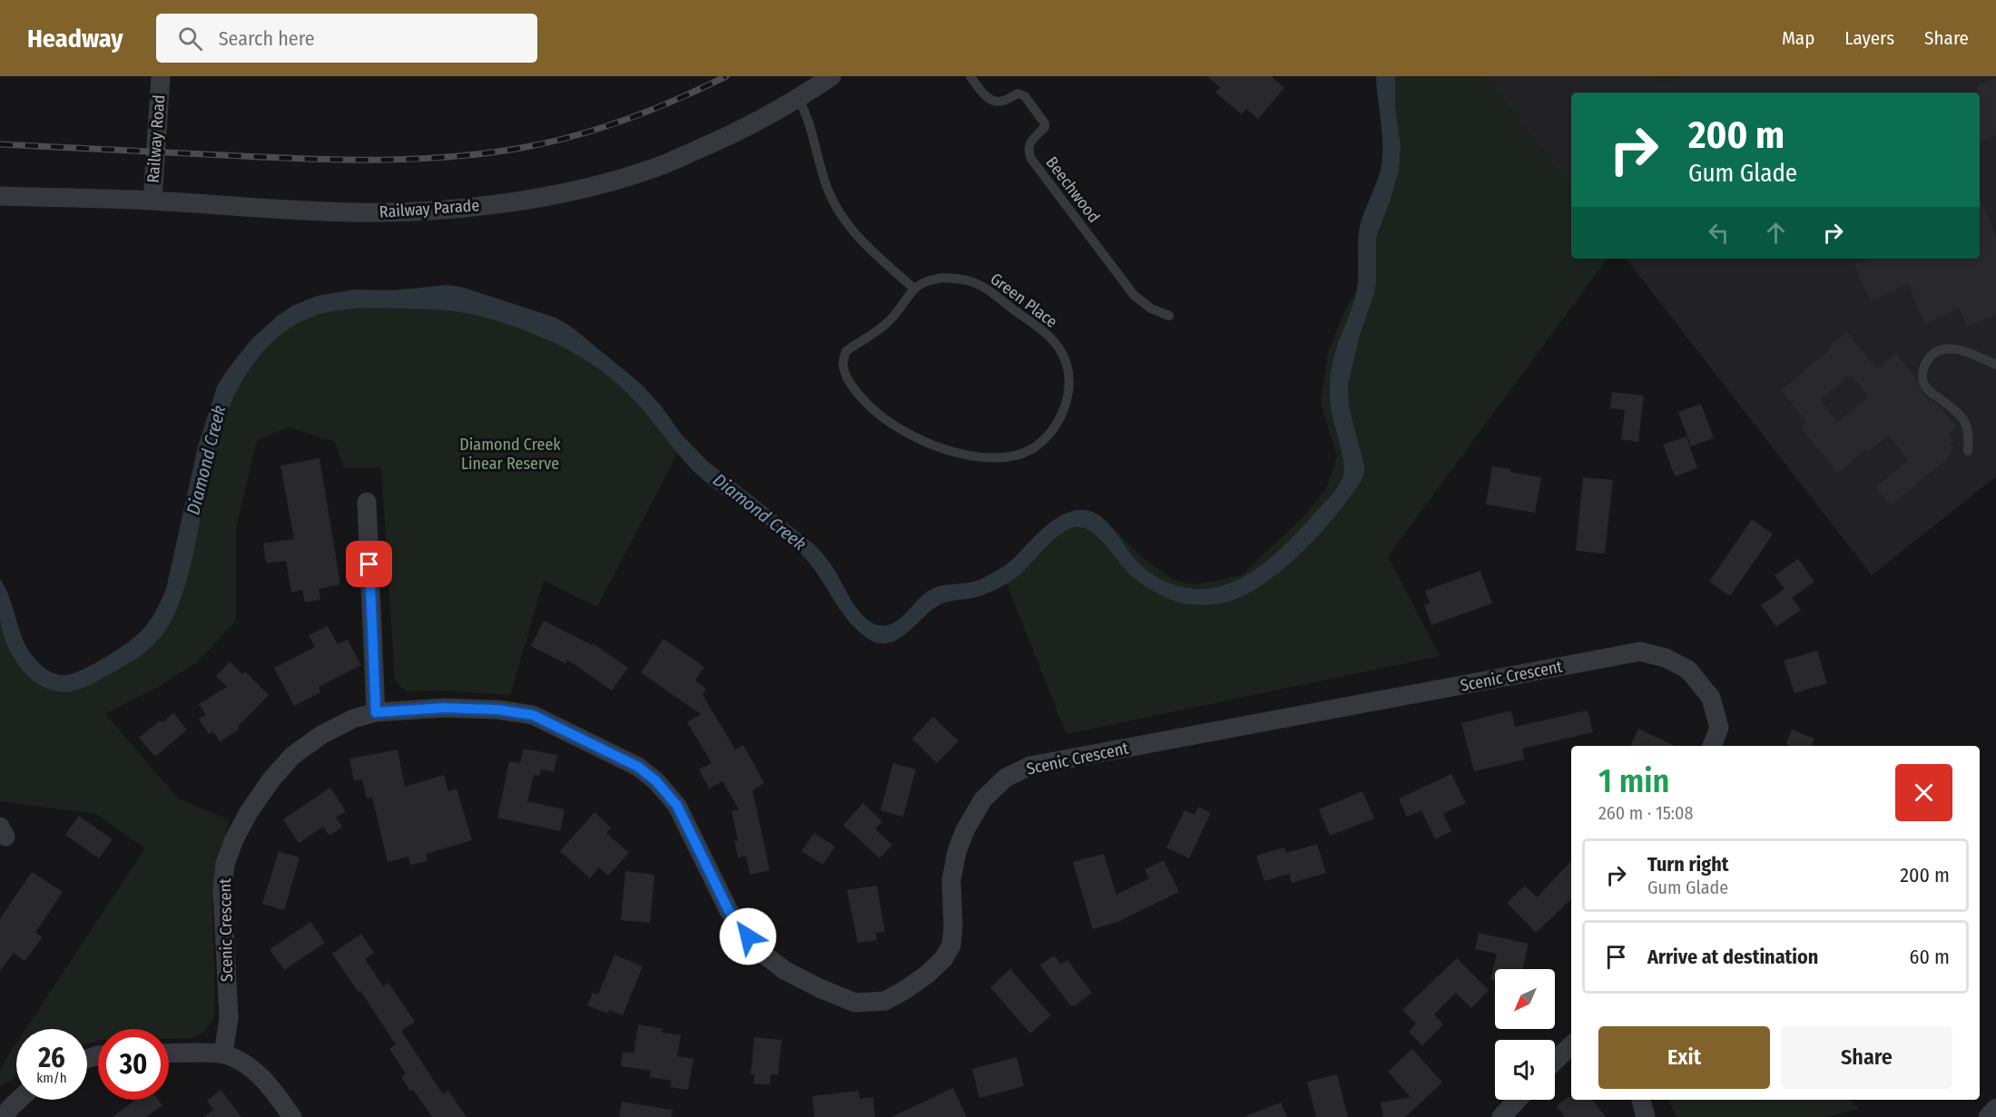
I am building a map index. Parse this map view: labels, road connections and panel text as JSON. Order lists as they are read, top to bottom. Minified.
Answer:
{"streets":{"street":["Railway Road","Railway Parade","Scenic Crescent"],"lane":["Beechwood","Green Place"]},"crossings":[["Railway Road","Railway Parade"]],"water":["Diamond Creek"],"parks":["Diamond Creek Linear Reserve"],"north":"bottom left","page":{"header":"Headway","search":"Search here","nav":["Map","Layers","Share"],"turn":["200 m","Gum Glade"],"heading":["1 min","260 m · 15:08"],"list":[{"name":"Turn right","note":"Gum Glade","value":"200 m"},{"name":"Arrive at destination","value":"60 m"}],"buttons":["Exit","Share"],"speed":"26 km/h","limit":"30"}}
